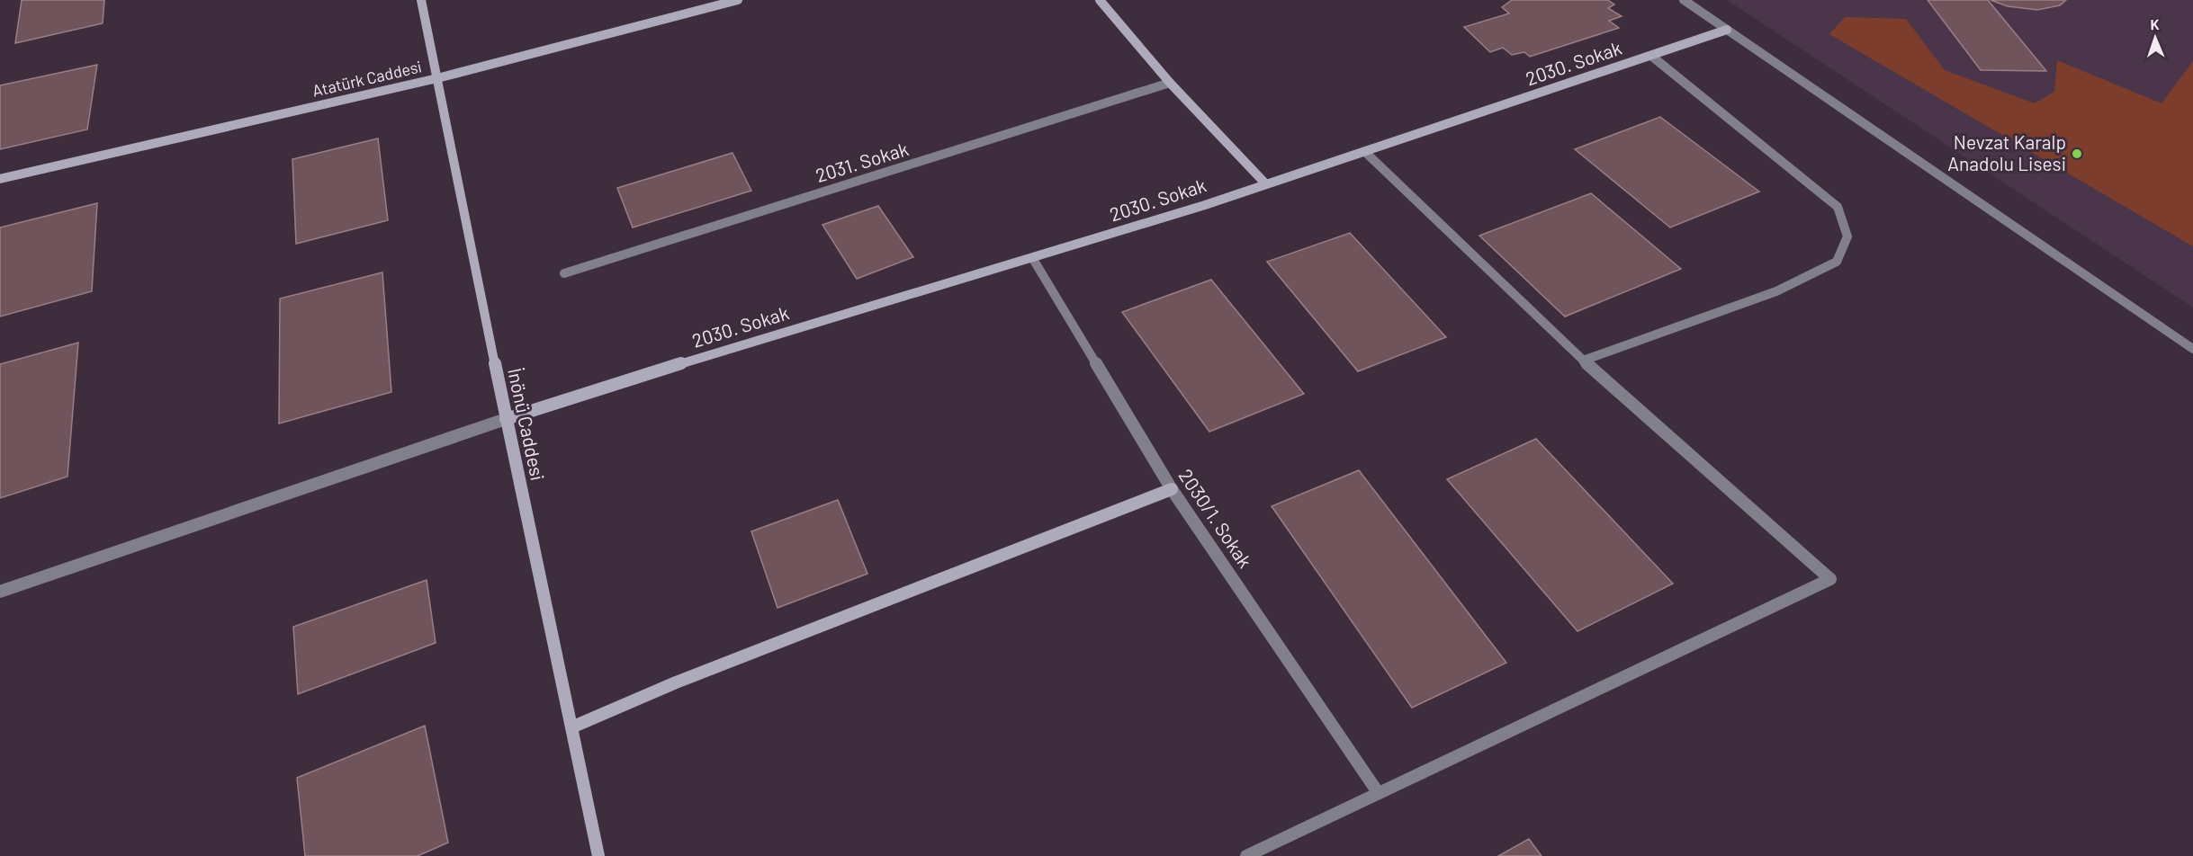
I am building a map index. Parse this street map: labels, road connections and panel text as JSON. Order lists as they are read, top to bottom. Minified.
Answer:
{"streets":{"street":["2030. Sokak","Atatürk Caddesi","2031. Sokak","İnönü Caddesi","2030/1. Sokak"]},"crossings":[["2030. Sokak","İnönü Caddesi"],["2030. Sokak","2030/1. Sokak"],["Atatürk Caddesi","İnönü Caddesi"]],"places":["Nevzat Karalp Anadolu Lisesi"],"north":"top"}
